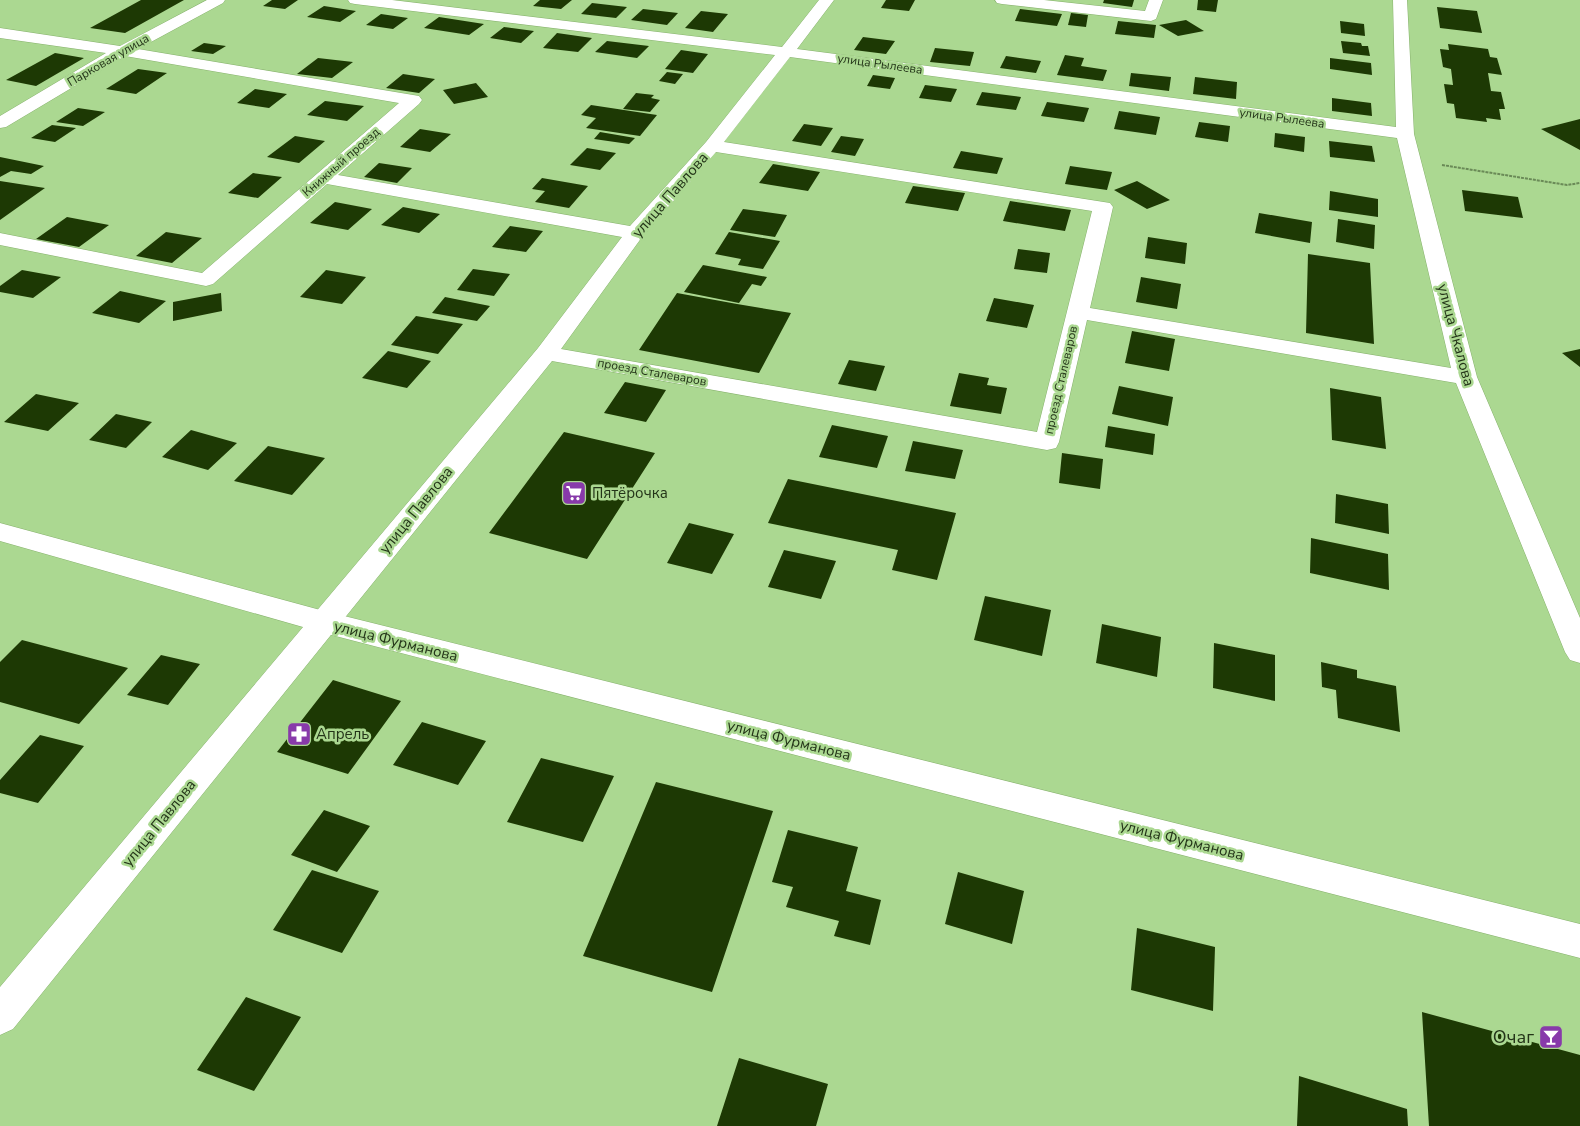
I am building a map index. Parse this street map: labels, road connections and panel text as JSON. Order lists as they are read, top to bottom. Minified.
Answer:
{"streets":{"street":["Парковая улица","улица Рылеева","Книжный проезд","улица Павлова","улица Чкалова","проезд Сталеваров","улица Фурманова"]},"crossings":[["Парковая улица","Книжный проезд"],["улица Рылеева","улица Павлова"],["улица Рылеева","улица Чкалова"],["улица Павлова","проезд Сталеваров"],["улица Павлова","улица Фурманова"]],"places":{"supermarket":["Пятёрочка"],"pharmacy":["Апрель"],"bar":["Очаг"]}}
